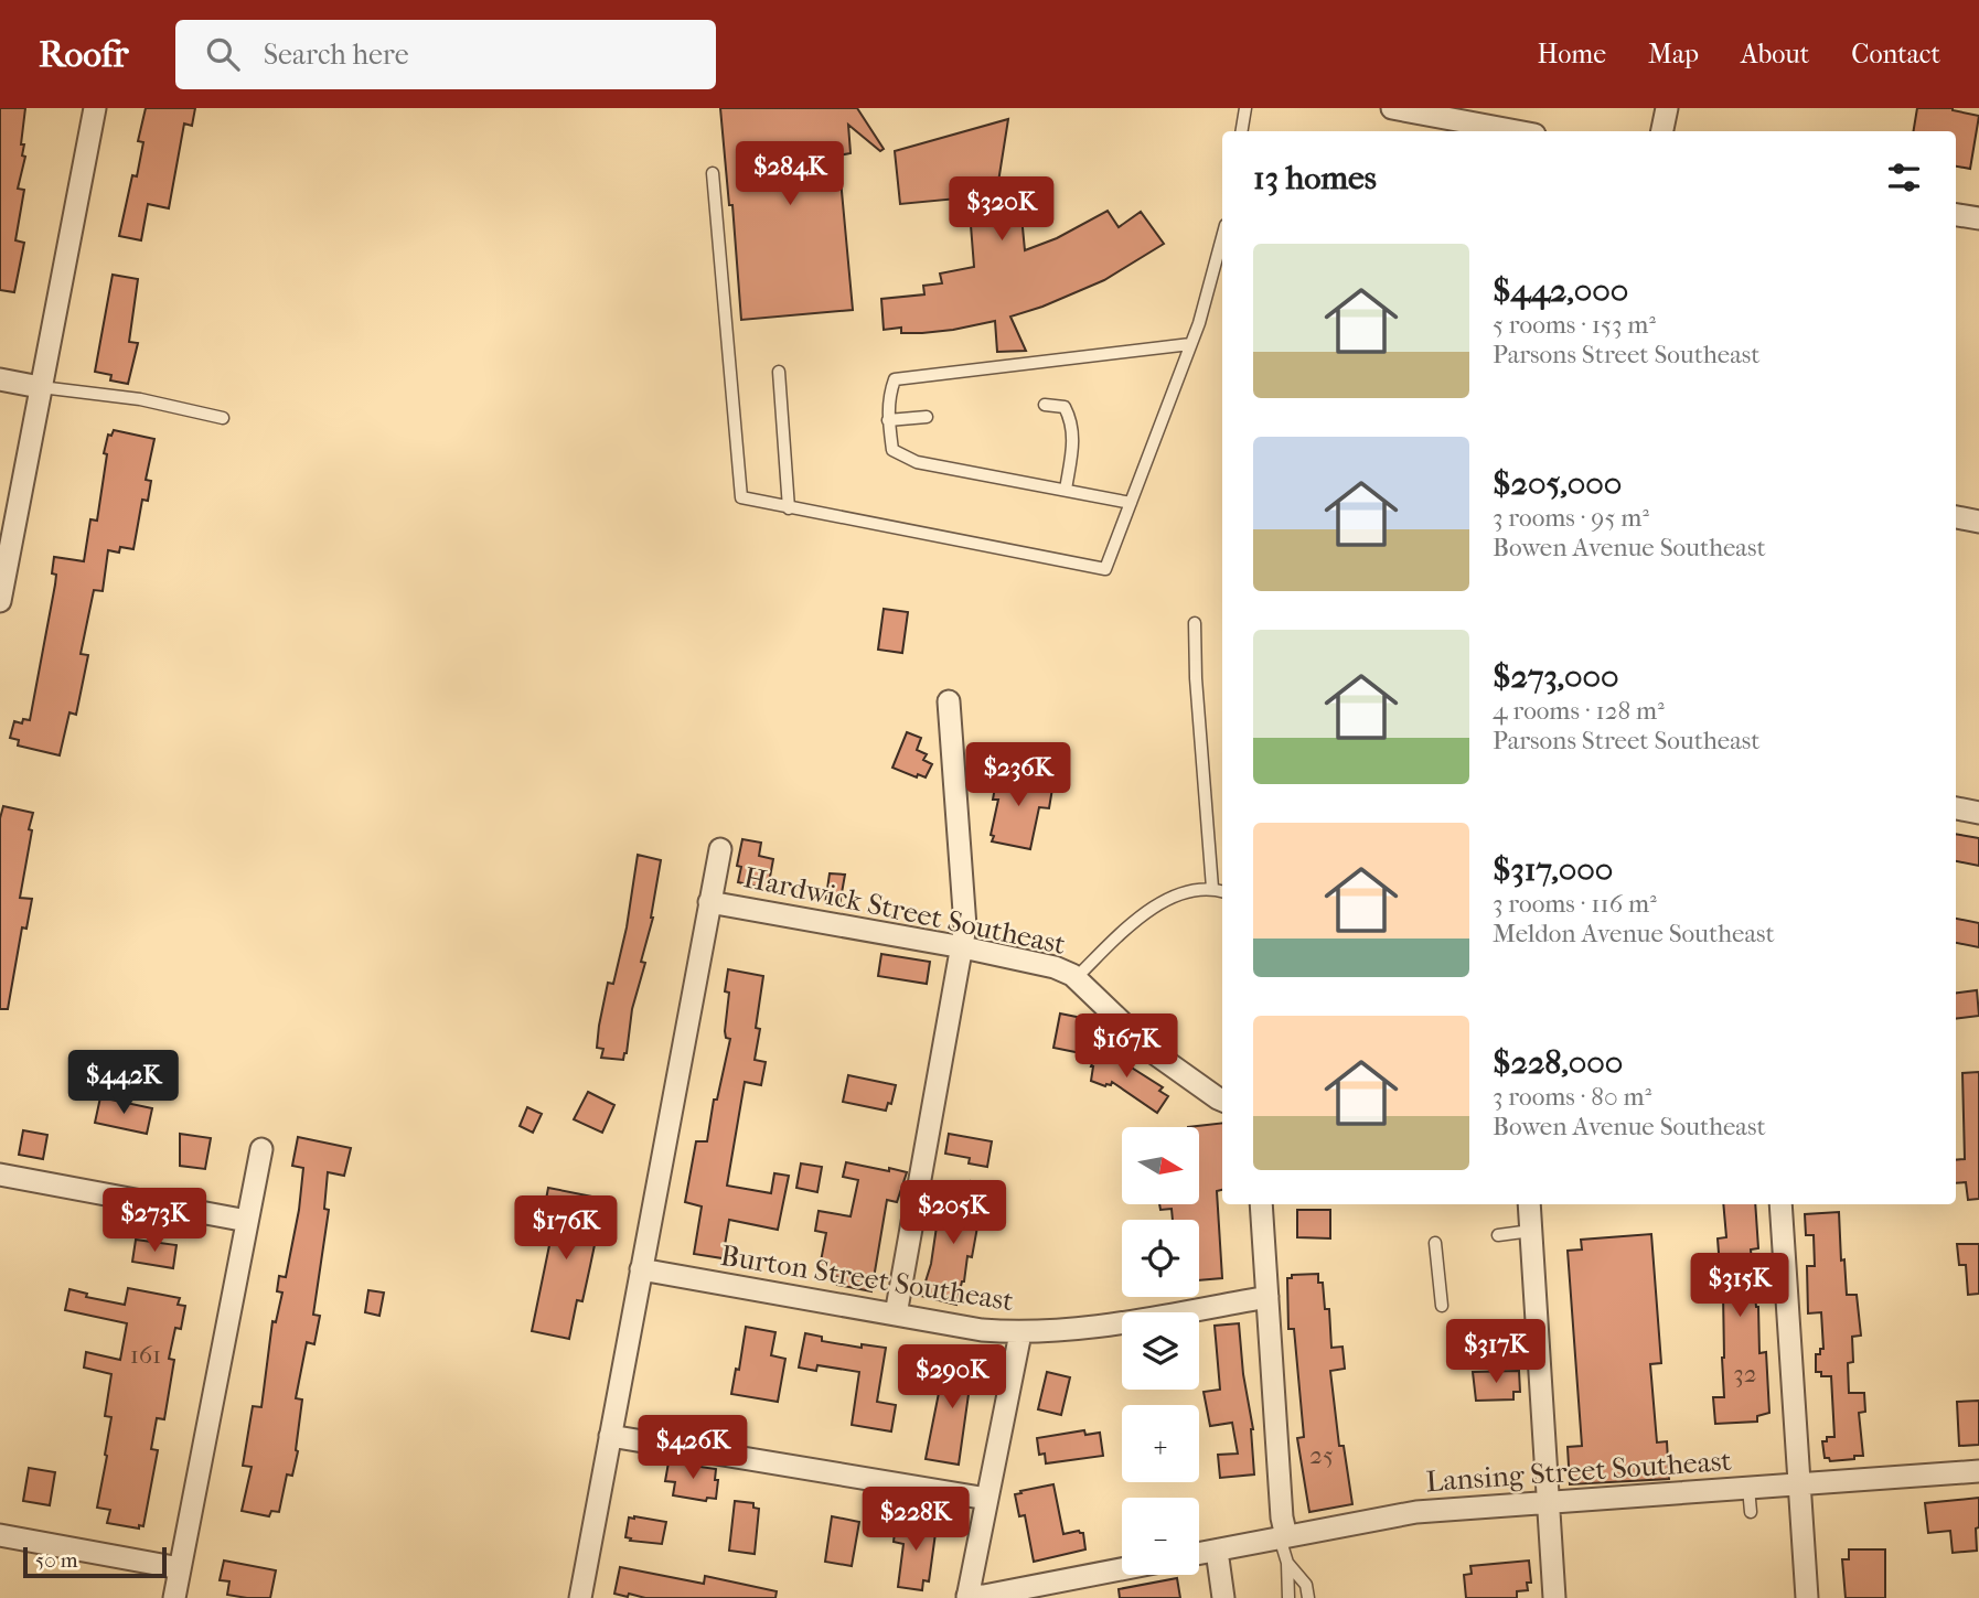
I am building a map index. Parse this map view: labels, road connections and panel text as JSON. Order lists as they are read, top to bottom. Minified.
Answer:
{"streets":{"street":["Hardwick Street Southeast","Burton Street Southeast","Lansing Street Southeast"]},"house_numbers":["161","32","25"],"scale_bar":"50 m","north":"right","page":{"header":"Roofr","search":"Search here","nav":["Home","Map","About","Contact"],"heading":"13 homes","price":["$284K","$320K","$236K","$167K","$442K","$205K","$273K","$176K","$315K","$317K","$290K","$426K","$228K"],"list":[{"name":"$442,000","note":"5 rooms · 153 m² · Parsons Street Southeast"},{"name":"$205,000","note":"3 rooms · 95 m² · Bowen Avenue Southeast"},{"name":"$273,000","note":"4 rooms · 128 m² · Parsons Street Southeast"},{"name":"$317,000","note":"3 rooms · 116 m² · Meldon Avenue Southeast"},{"name":"$228,000","note":"3 rooms · 80 m² · Bowen Avenue Southeast"}],"map_buttons":["+","−"],"scale":"50 m"}}
